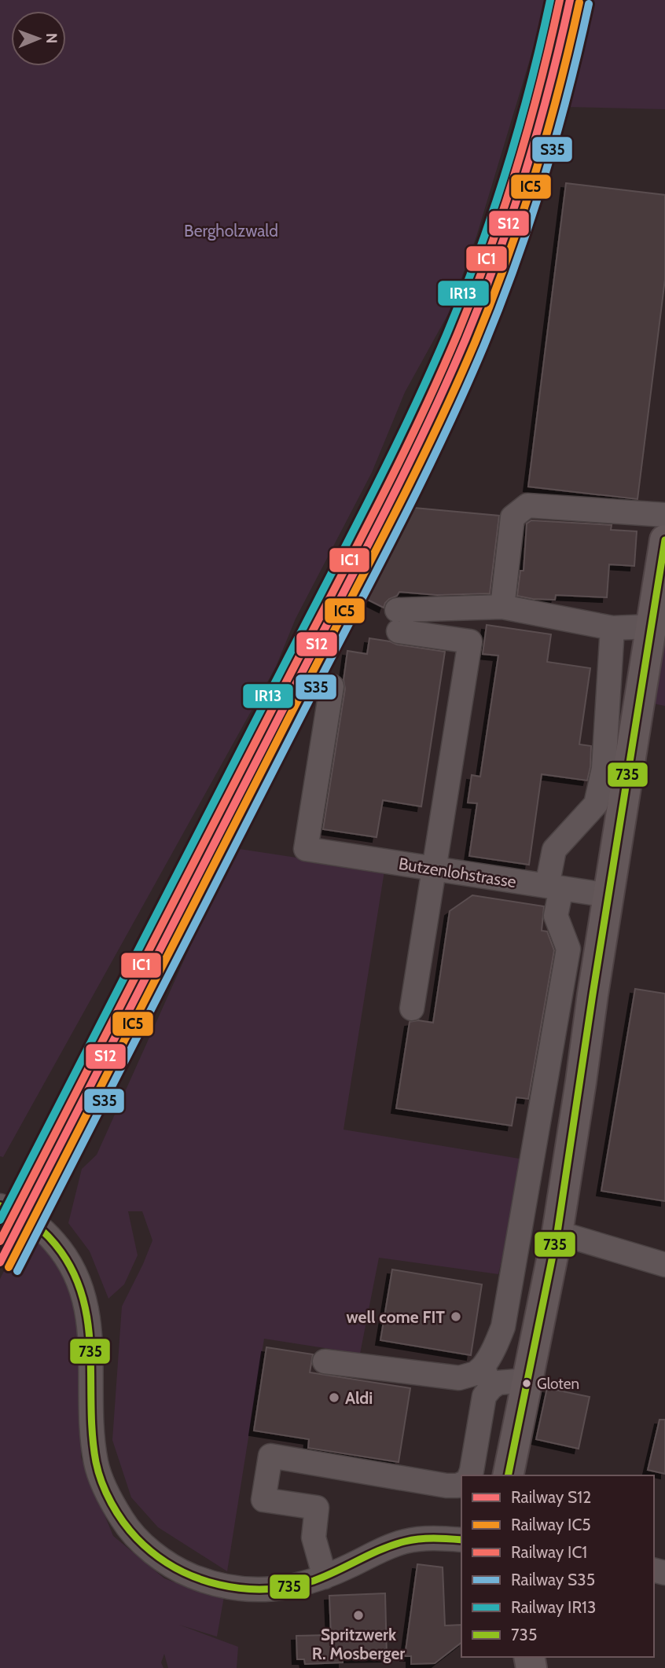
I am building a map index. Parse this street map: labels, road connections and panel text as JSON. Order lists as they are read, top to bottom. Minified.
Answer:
{"streets":{"street":["Butzenlohstrasse"]},"parks":["Bergholzwald"],"places":["well come FIT","Gloten","Aldi","Spritzwerk R. Mosberger"],"lines":["rail line S12","rail line IC1","rail line IR13","rail line IC5","rail line S35","transit line 735"],"legend":["Railway S12","Railway IC5","Railway IC1","Railway S35","Railway IR13","735"],"north":"right"}
